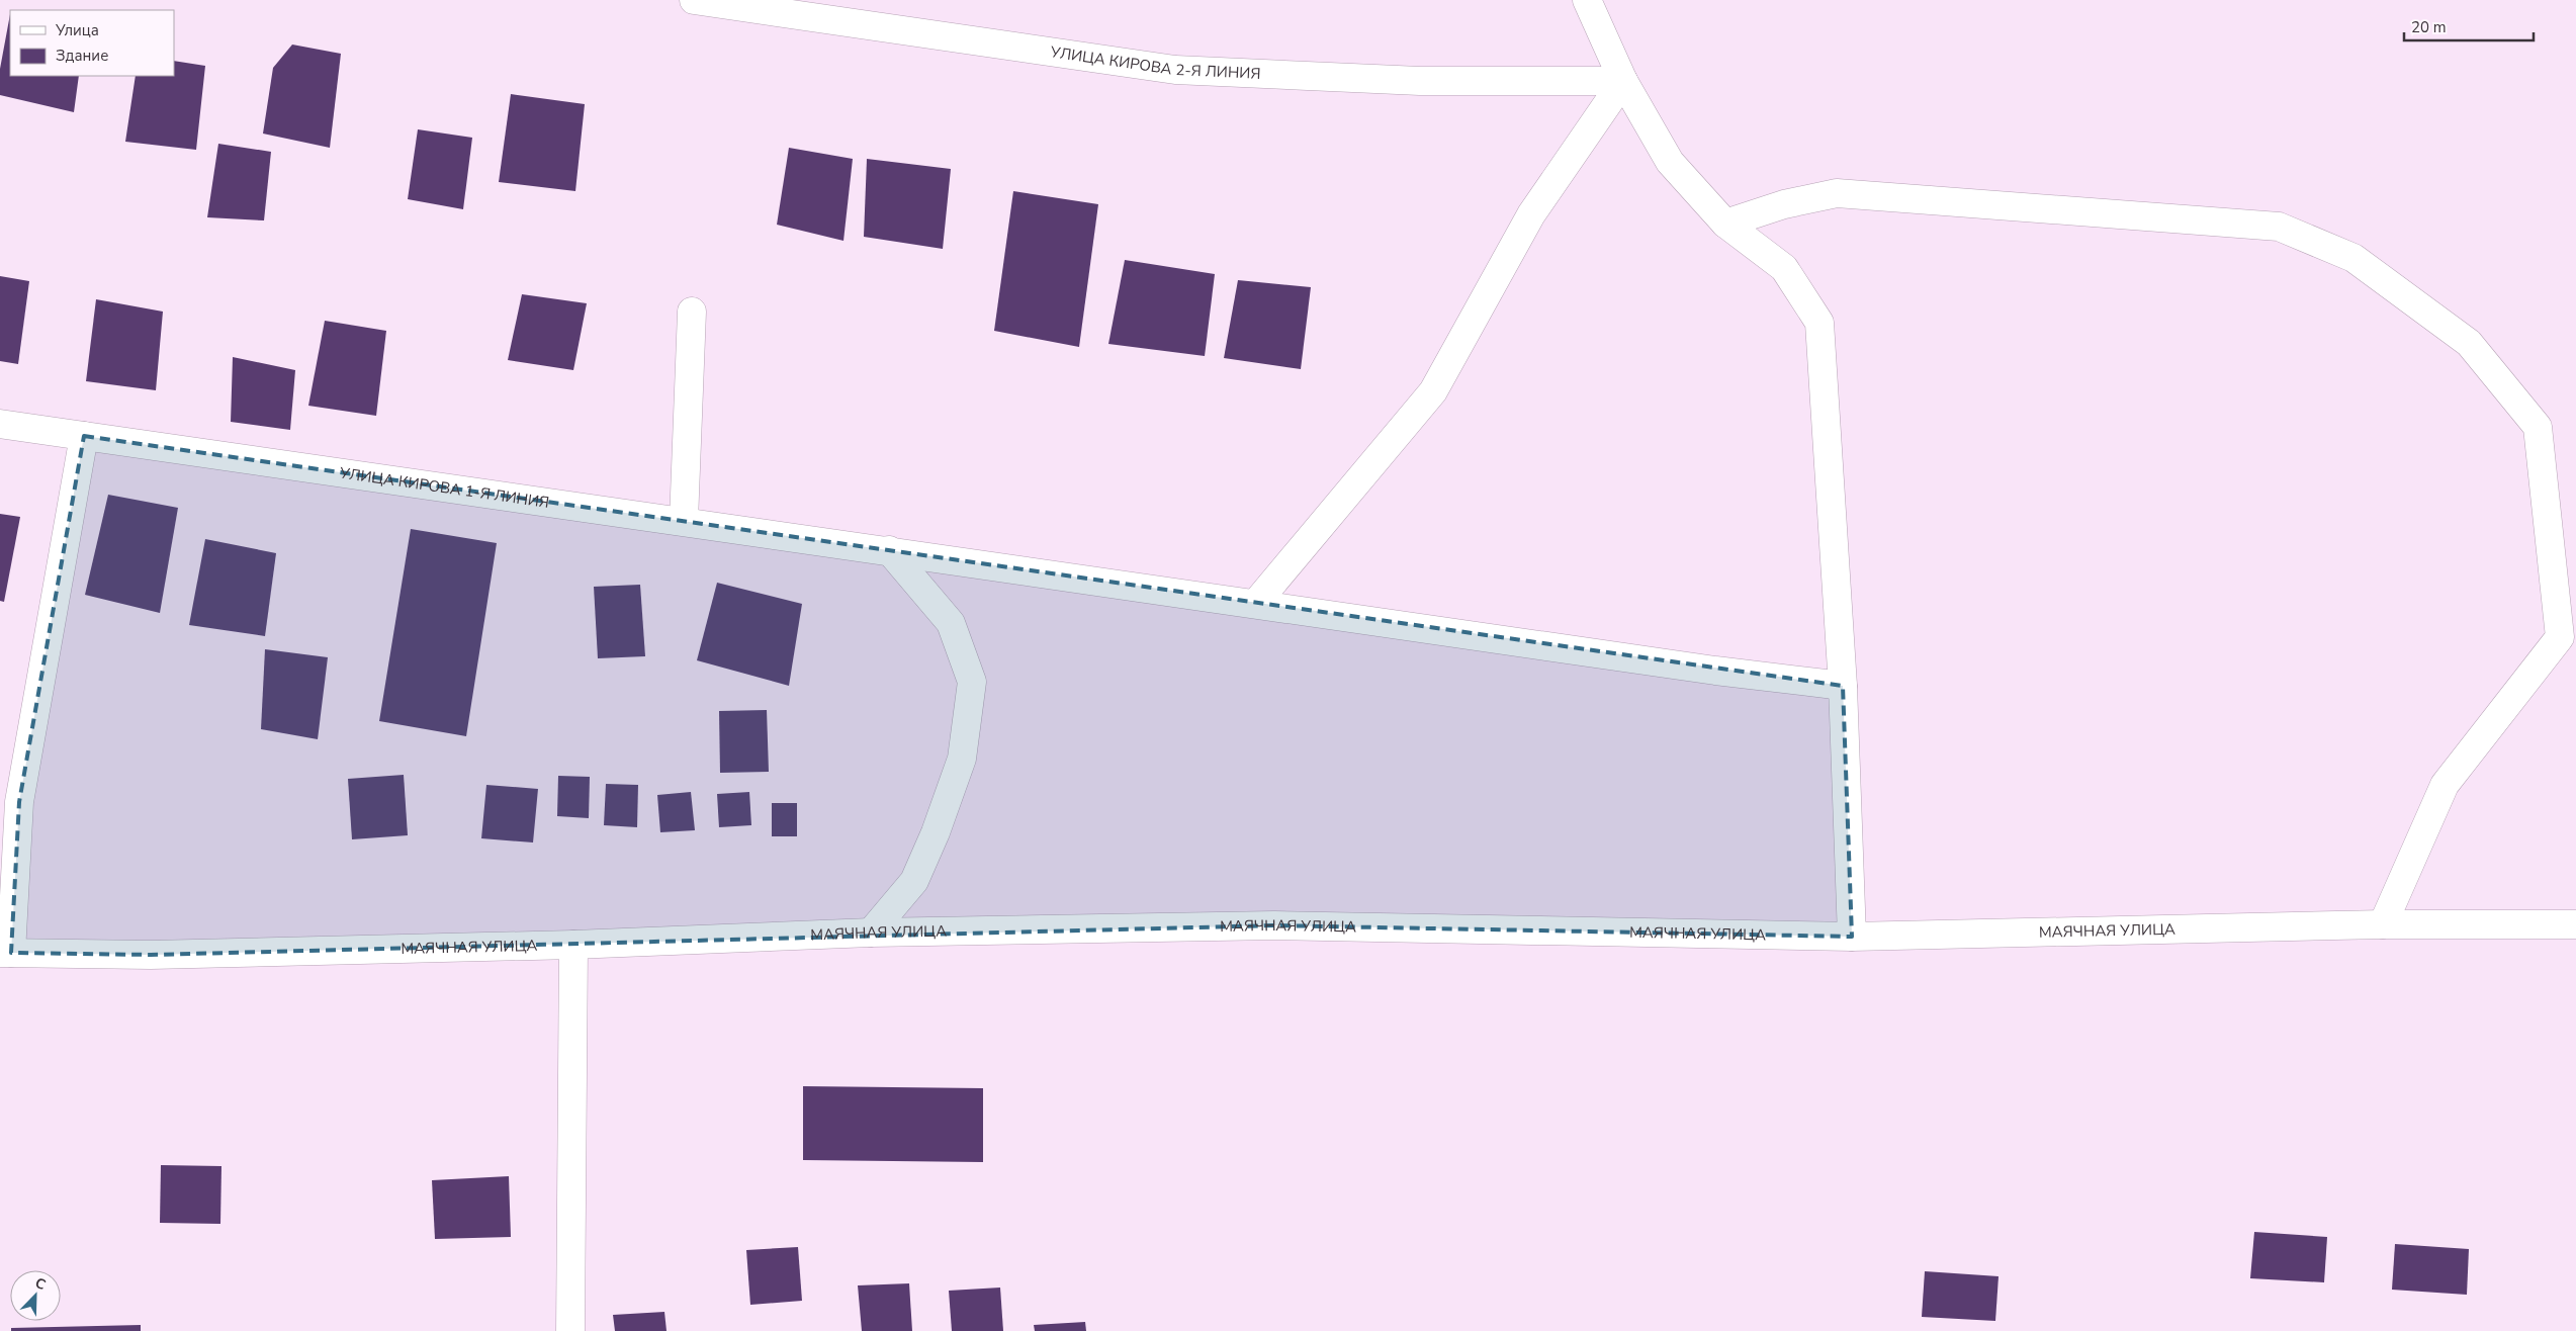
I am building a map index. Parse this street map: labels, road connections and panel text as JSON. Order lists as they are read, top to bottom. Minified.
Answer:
{"streets":{"street":["УЛИЦА КИРОВА 2-Я ЛИНИЯ","УЛИЦА КИРОВА 1-Я ЛИНИЯ","МАЯЧНАЯ УЛИЦА"]},"legend":["Улица","Здание"],"scale_bar":"20 m","north":"top right"}
